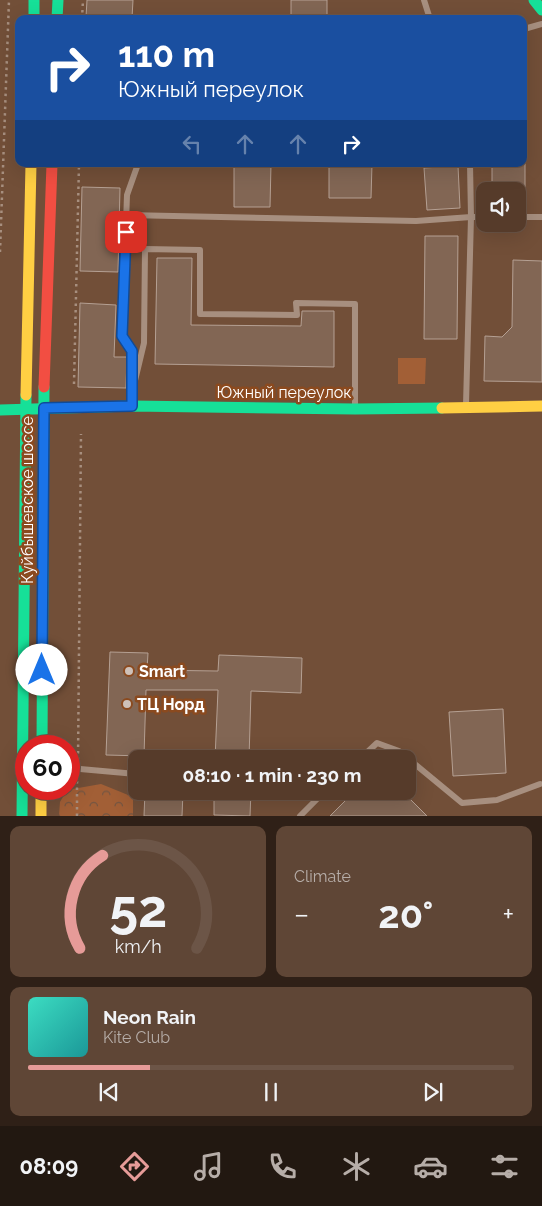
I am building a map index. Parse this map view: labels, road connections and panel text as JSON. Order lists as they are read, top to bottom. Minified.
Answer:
{"streets":{"main road":["Южный переулок","Куйбышевское шоссе"]},"crossings":[["Южный переулок","Куйбышевское шоссе"]],"places":["Smart","ТЦ Норд"],"page":{"turn":["110 m","Южный переулок"],"limit":"60","trip":"08:10 · 1 min · 230 m","tile":"Climate","heat":["−","20°","+"],"song":["Neon Rain","Kite Club"],"tabs":"08:09","gauge":["52","km/h"]}}
